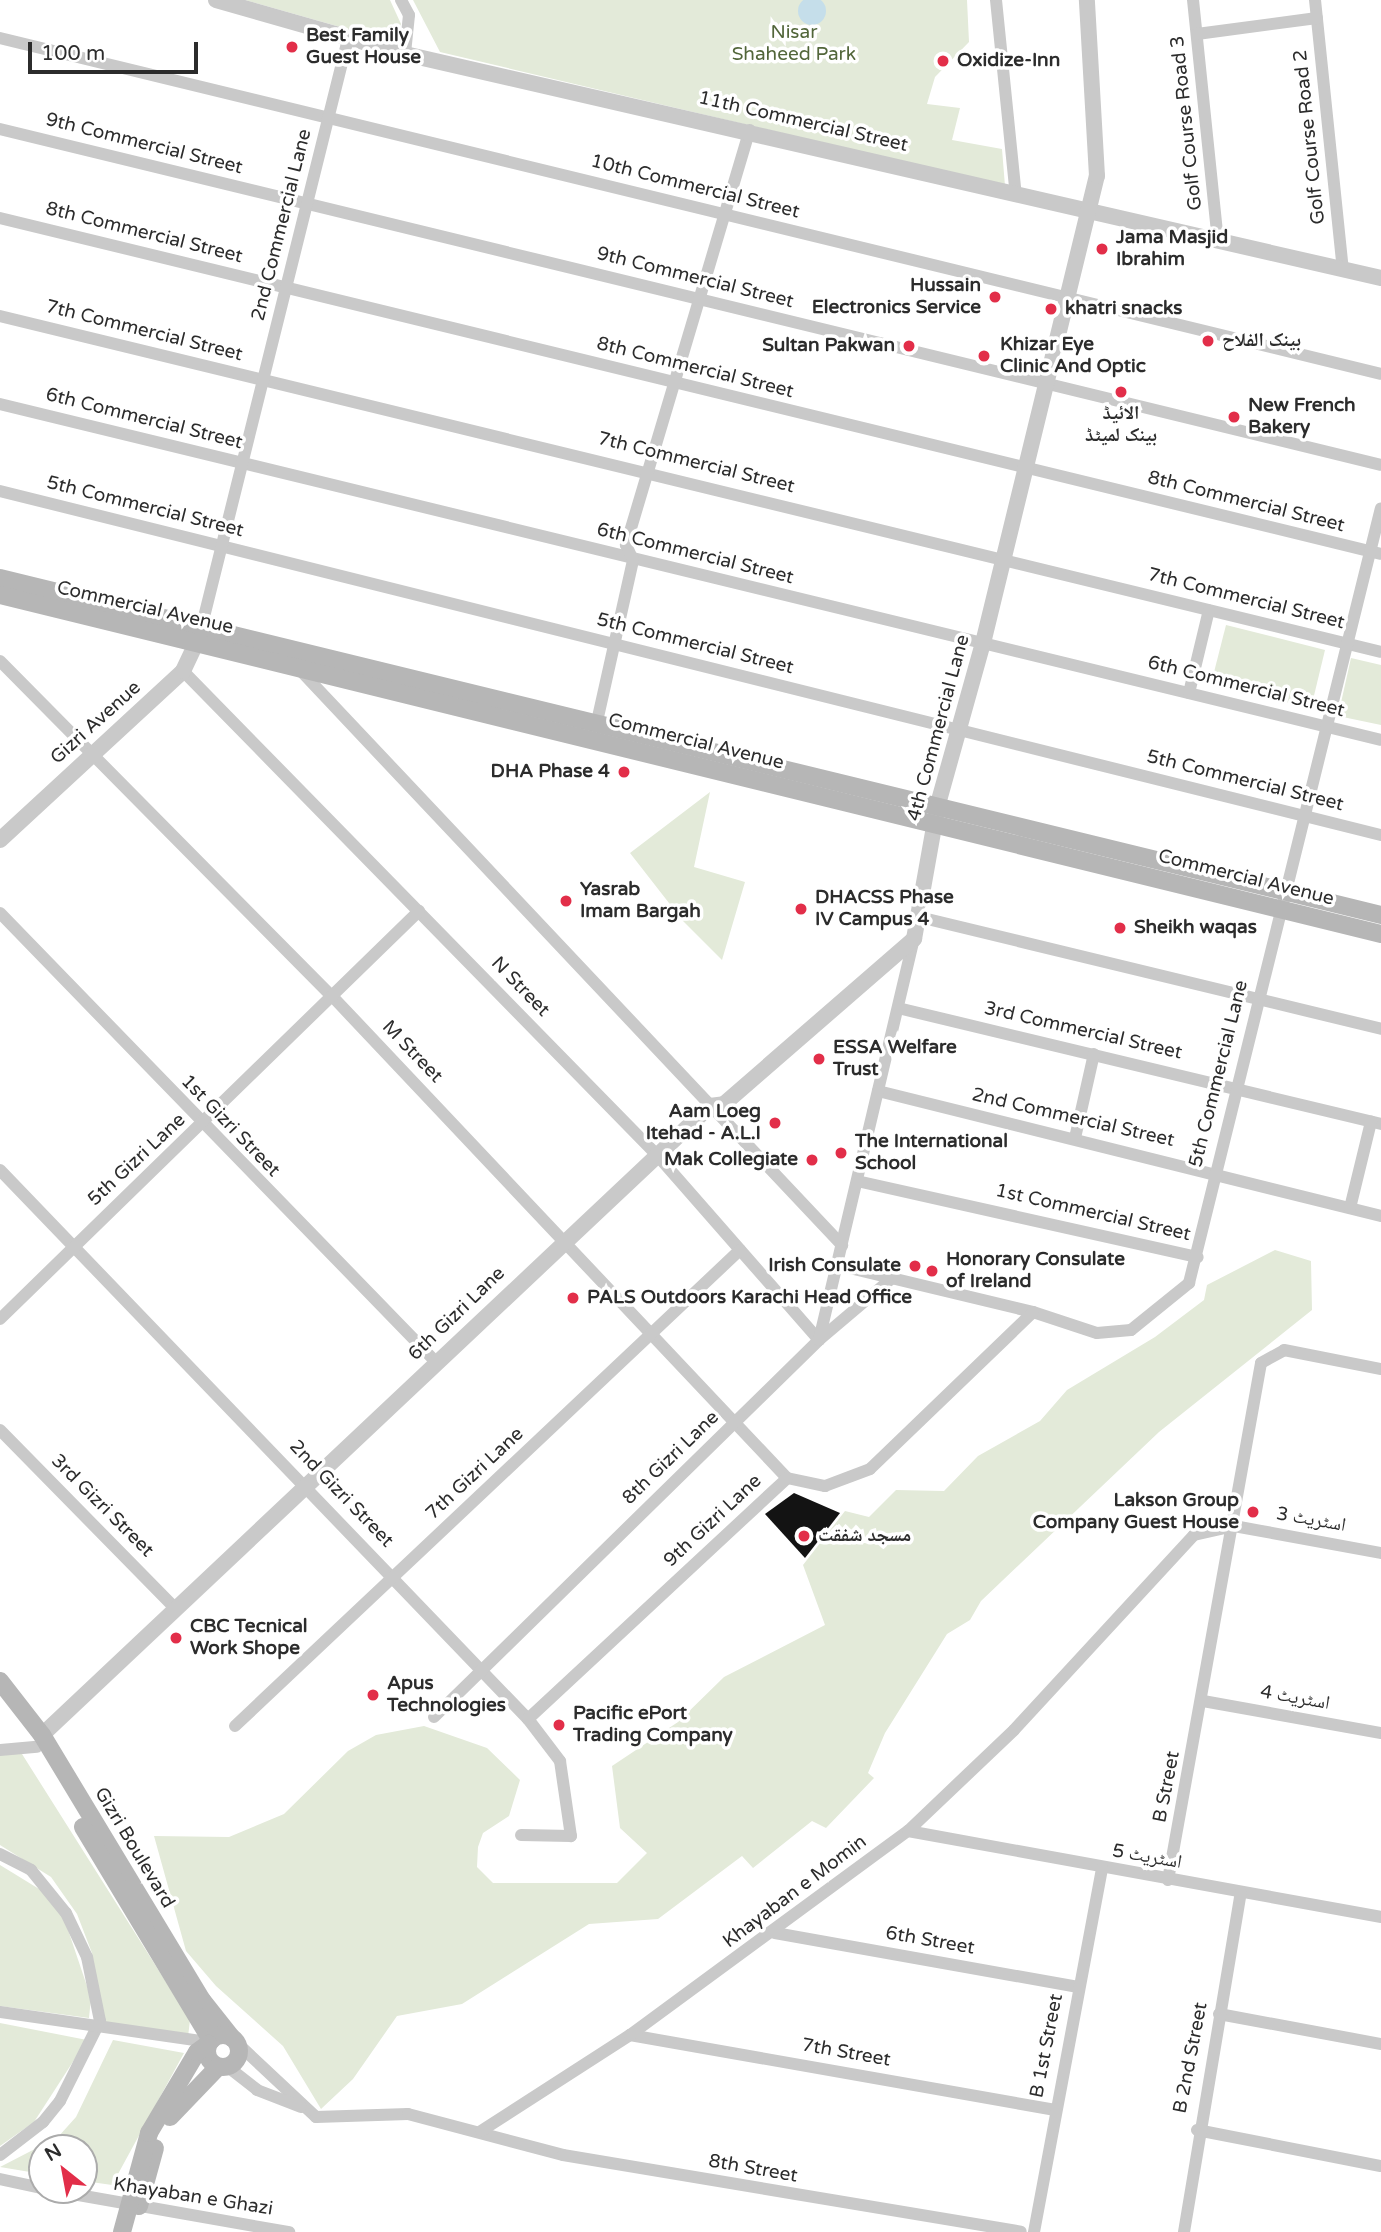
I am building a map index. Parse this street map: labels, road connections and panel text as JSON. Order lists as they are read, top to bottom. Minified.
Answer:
{"streets":{"main road":["Commercial Avenue","Gizri Boulevard"],"street":["11th Commercial Street","Golf Course Road 3","Golf Course Road 2","9th Commercial Street","10th Commercial Street","2nd Commercial Lane","8th Commercial Street","7th Commercial Street","6th Commercial Street","5th Commercial Street","Gizri Avenue","4th Commercial Lane","N Street","3rd Commercial Street","M Street","5th Commercial Lane","2nd Commercial Street","1st Gizri Street","5th Gizri Lane","1st Commercial Street","6th Gizri Lane","8th Gizri Lane","7th Gizri Lane","2nd Gizri Street","3rd Gizri Street","اسٹریٹ 3","9th Gizri Lane","اسٹریٹ 4","B Street","اسٹریٹ 5","Khayaban e Momin","6th Street","B 1st Street","7th Street","B 2nd Street","8th Street","Khayaban e Ghazi"]},"crossings":[["11th Commercial Street","Golf Course Road 3"],["11th Commercial Street","Golf Course Road 2"],["11th Commercial Street","2nd Commercial Lane"],["11th Commercial Street","4th Commercial Lane"],["9th Commercial Street","2nd Commercial Lane"],["9th Commercial Street","4th Commercial Lane"],["10th Commercial Street","2nd Commercial Lane"],["10th Commercial Street","4th Commercial Lane"],["2nd Commercial Lane","8th Commercial Street"],["2nd Commercial Lane","7th Commercial Street"],["2nd Commercial Lane","6th Commercial Street"],["2nd Commercial Lane","5th Commercial Street"],["2nd Commercial Lane","Commercial Avenue"],["2nd Commercial Lane","Gizri Avenue"],["8th Commercial Street","4th Commercial Lane"],["8th Commercial Street","5th Commercial Lane"],["7th Commercial Street","4th Commercial Lane"],["7th Commercial Street","5th Commercial Lane"],["6th Commercial Street","4th Commercial Lane"],["6th Commercial Street","5th Commercial Lane"],["5th Commercial Street","4th Commercial Lane"],["5th Commercial Street","5th Commercial Lane"],["Commercial Avenue","Gizri Avenue"],["Commercial Avenue","4th Commercial Lane"],["Commercial Avenue","5th Commercial Lane"],["Gizri Avenue","N Street"],["Gizri Avenue","M Street"],["4th Commercial Lane","N Street"],["4th Commercial Lane","3rd Commercial Street"],["4th Commercial Lane","5th Commercial Lane"],["4th Commercial Lane","2nd Commercial Street"],["4th Commercial Lane","1st Commercial Street"],["4th Commercial Lane","6th Gizri Lane"],["4th Commercial Lane","8th Gizri Lane"],["N Street","5th Gizri Lane"],["N Street","6th Gizri Lane"],["N Street","8th Gizri Lane"],["N Street","7th Gizri Lane"],["3rd Commercial Street","5th Commercial Lane"],["M Street","5th Gizri Lane"],["M Street","6th Gizri Lane"],["M Street","8th Gizri Lane"],["M Street","7th Gizri Lane"],["M Street","9th Gizri Lane"],["5th Commercial Lane","2nd Commercial Street"],["5th Commercial Lane","1st Commercial Street"],["5th Commercial Lane","8th Gizri Lane"],["5th Commercial Lane","9th Gizri Lane"],["1st Gizri Street","5th Gizri Lane"],["1st Gizri Street","6th Gizri Lane"],["5th Gizri Lane","2nd Gizri Street"],["6th Gizri Lane","2nd Gizri Street"],["6th Gizri Lane","3rd Gizri Street"],["6th Gizri Lane","Gizri Boulevard"],["8th Gizri Lane","2nd Gizri Street"],["7th Gizri Lane","2nd Gizri Street"],["2nd Gizri Street","9th Gizri Lane"],["اسٹریٹ 3","B Street"],["اسٹریٹ 3","Khayaban e Momin"],["اسٹریٹ 4","B Street"],["B Street","اسٹریٹ 5"],["B Street","Khayaban e Momin"],["اسٹریٹ 5","Khayaban e Momin"],["اسٹریٹ 5","B 1st Street"],["اسٹریٹ 5","B 2nd Street"],["Khayaban e Momin","6th Street"],["Khayaban e Momin","7th Street"],["Khayaban e Momin","8th Street"],["6th Street","B 1st Street"],["B 1st Street","7th Street"]],"parks":["Nisar Shaheed Park"],"places":["Best Family Guest House","Oxidize-Inn","Jama Masjid Ibrahim","Hussain Electronics Service","khatri snacks","بینک الفلاح","Sultan Pakwan","Khizar Eye Clinic And Optic","الائیڈ بینک لمیٹڈ","New French Bakery","DHA Phase 4","Yasrab Imam Bargah","DHACSS Phase IV Campus 4","Sheikh waqas","ESSA Welfare Trust","Aam Loeg Itehad - A.L.I","The International School","Mak Collegiate","Irish Consulate","Honorary Consulate of Ireland","PALS Outdoors Karachi Head Office","Lakson Group Company Guest House","مسجد شفقت","CBC Tecnical Work Shope","Apus Technologies","Pacific ePort Trading Company"],"scale_bar":"100 m","north":"top left"}
